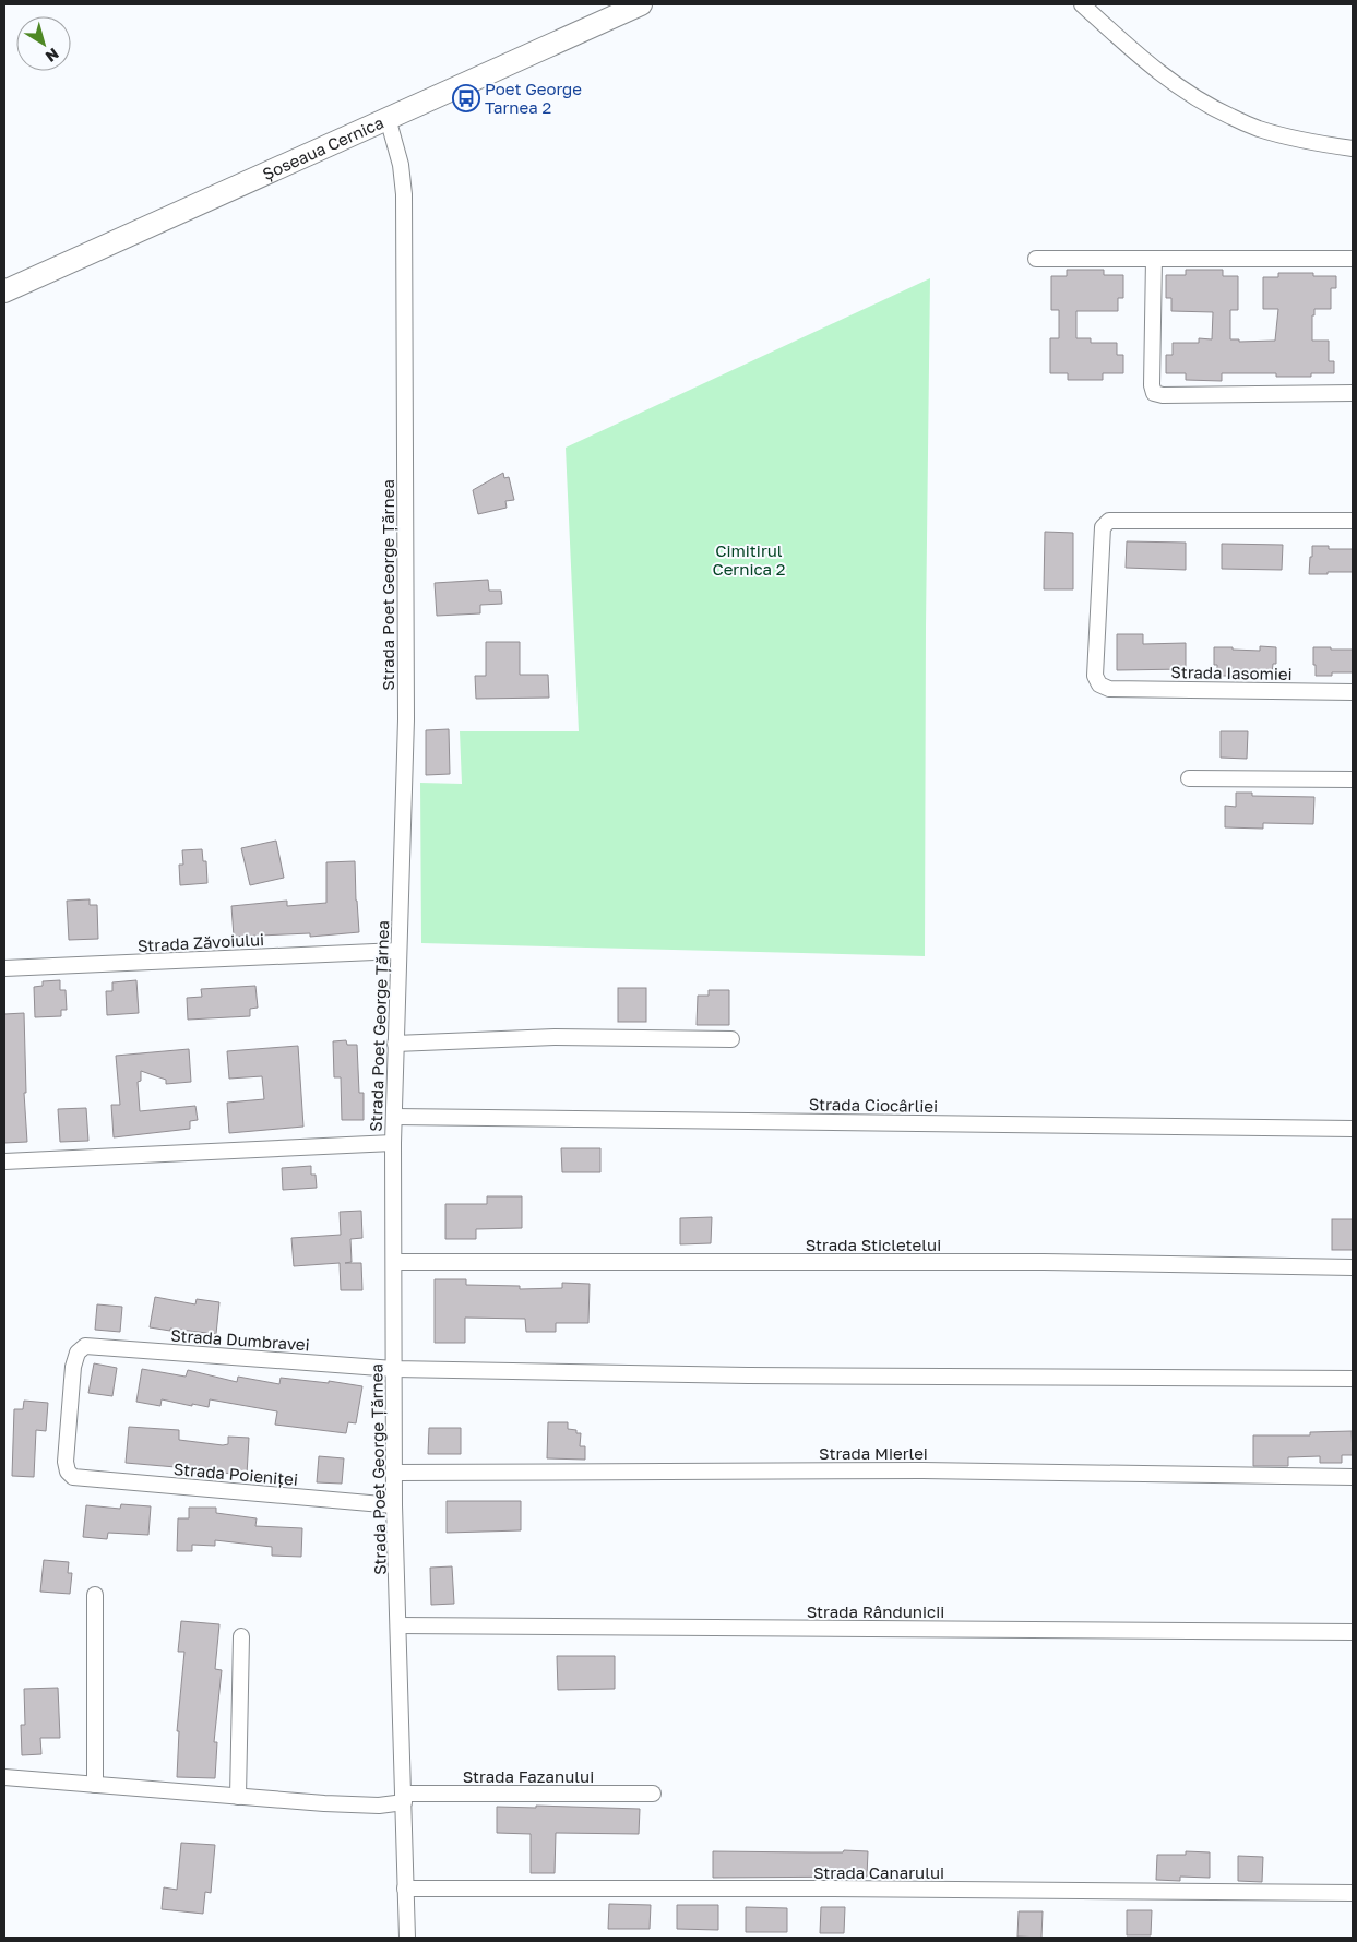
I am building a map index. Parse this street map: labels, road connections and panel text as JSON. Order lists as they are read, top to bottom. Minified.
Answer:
{"streets":{"main road":["Șoseaua Cernica"],"street":["Strada Poet George Țărnea","Strada Iasomiei","Strada Zăvoiului","Strada Ciocârliei","Strada Sticletelui","Strada Dumbravei","Strada Mierlei","Strada Poieniței","Strada Rândunicii","Strada Fazanului","Strada Canarului"]},"crossings":[["Șoseaua Cernica","Strada Poet George Țărnea"],["Strada Poet George Țărnea","Strada Zăvoiului"],["Strada Poet George Țărnea","Strada Ciocârliei"],["Strada Poet George Țărnea","Strada Sticletelui"],["Strada Poet George Țărnea","Strada Dumbravei"],["Strada Poet George Țărnea","Strada Mierlei"],["Strada Poet George Țărnea","Strada Poieniței"],["Strada Poet George Țărnea","Strada Rândunicii"],["Strada Poet George Țărnea","Strada Fazanului"],["Strada Poet George Țărnea","Strada Canarului"],["Strada Dumbravei","Strada Poieniței"]],"parks":["Cimitirul Cernica 2"],"places":{"bus stop":["Poet George Tarnea 2"]},"north":"bottom right"}
